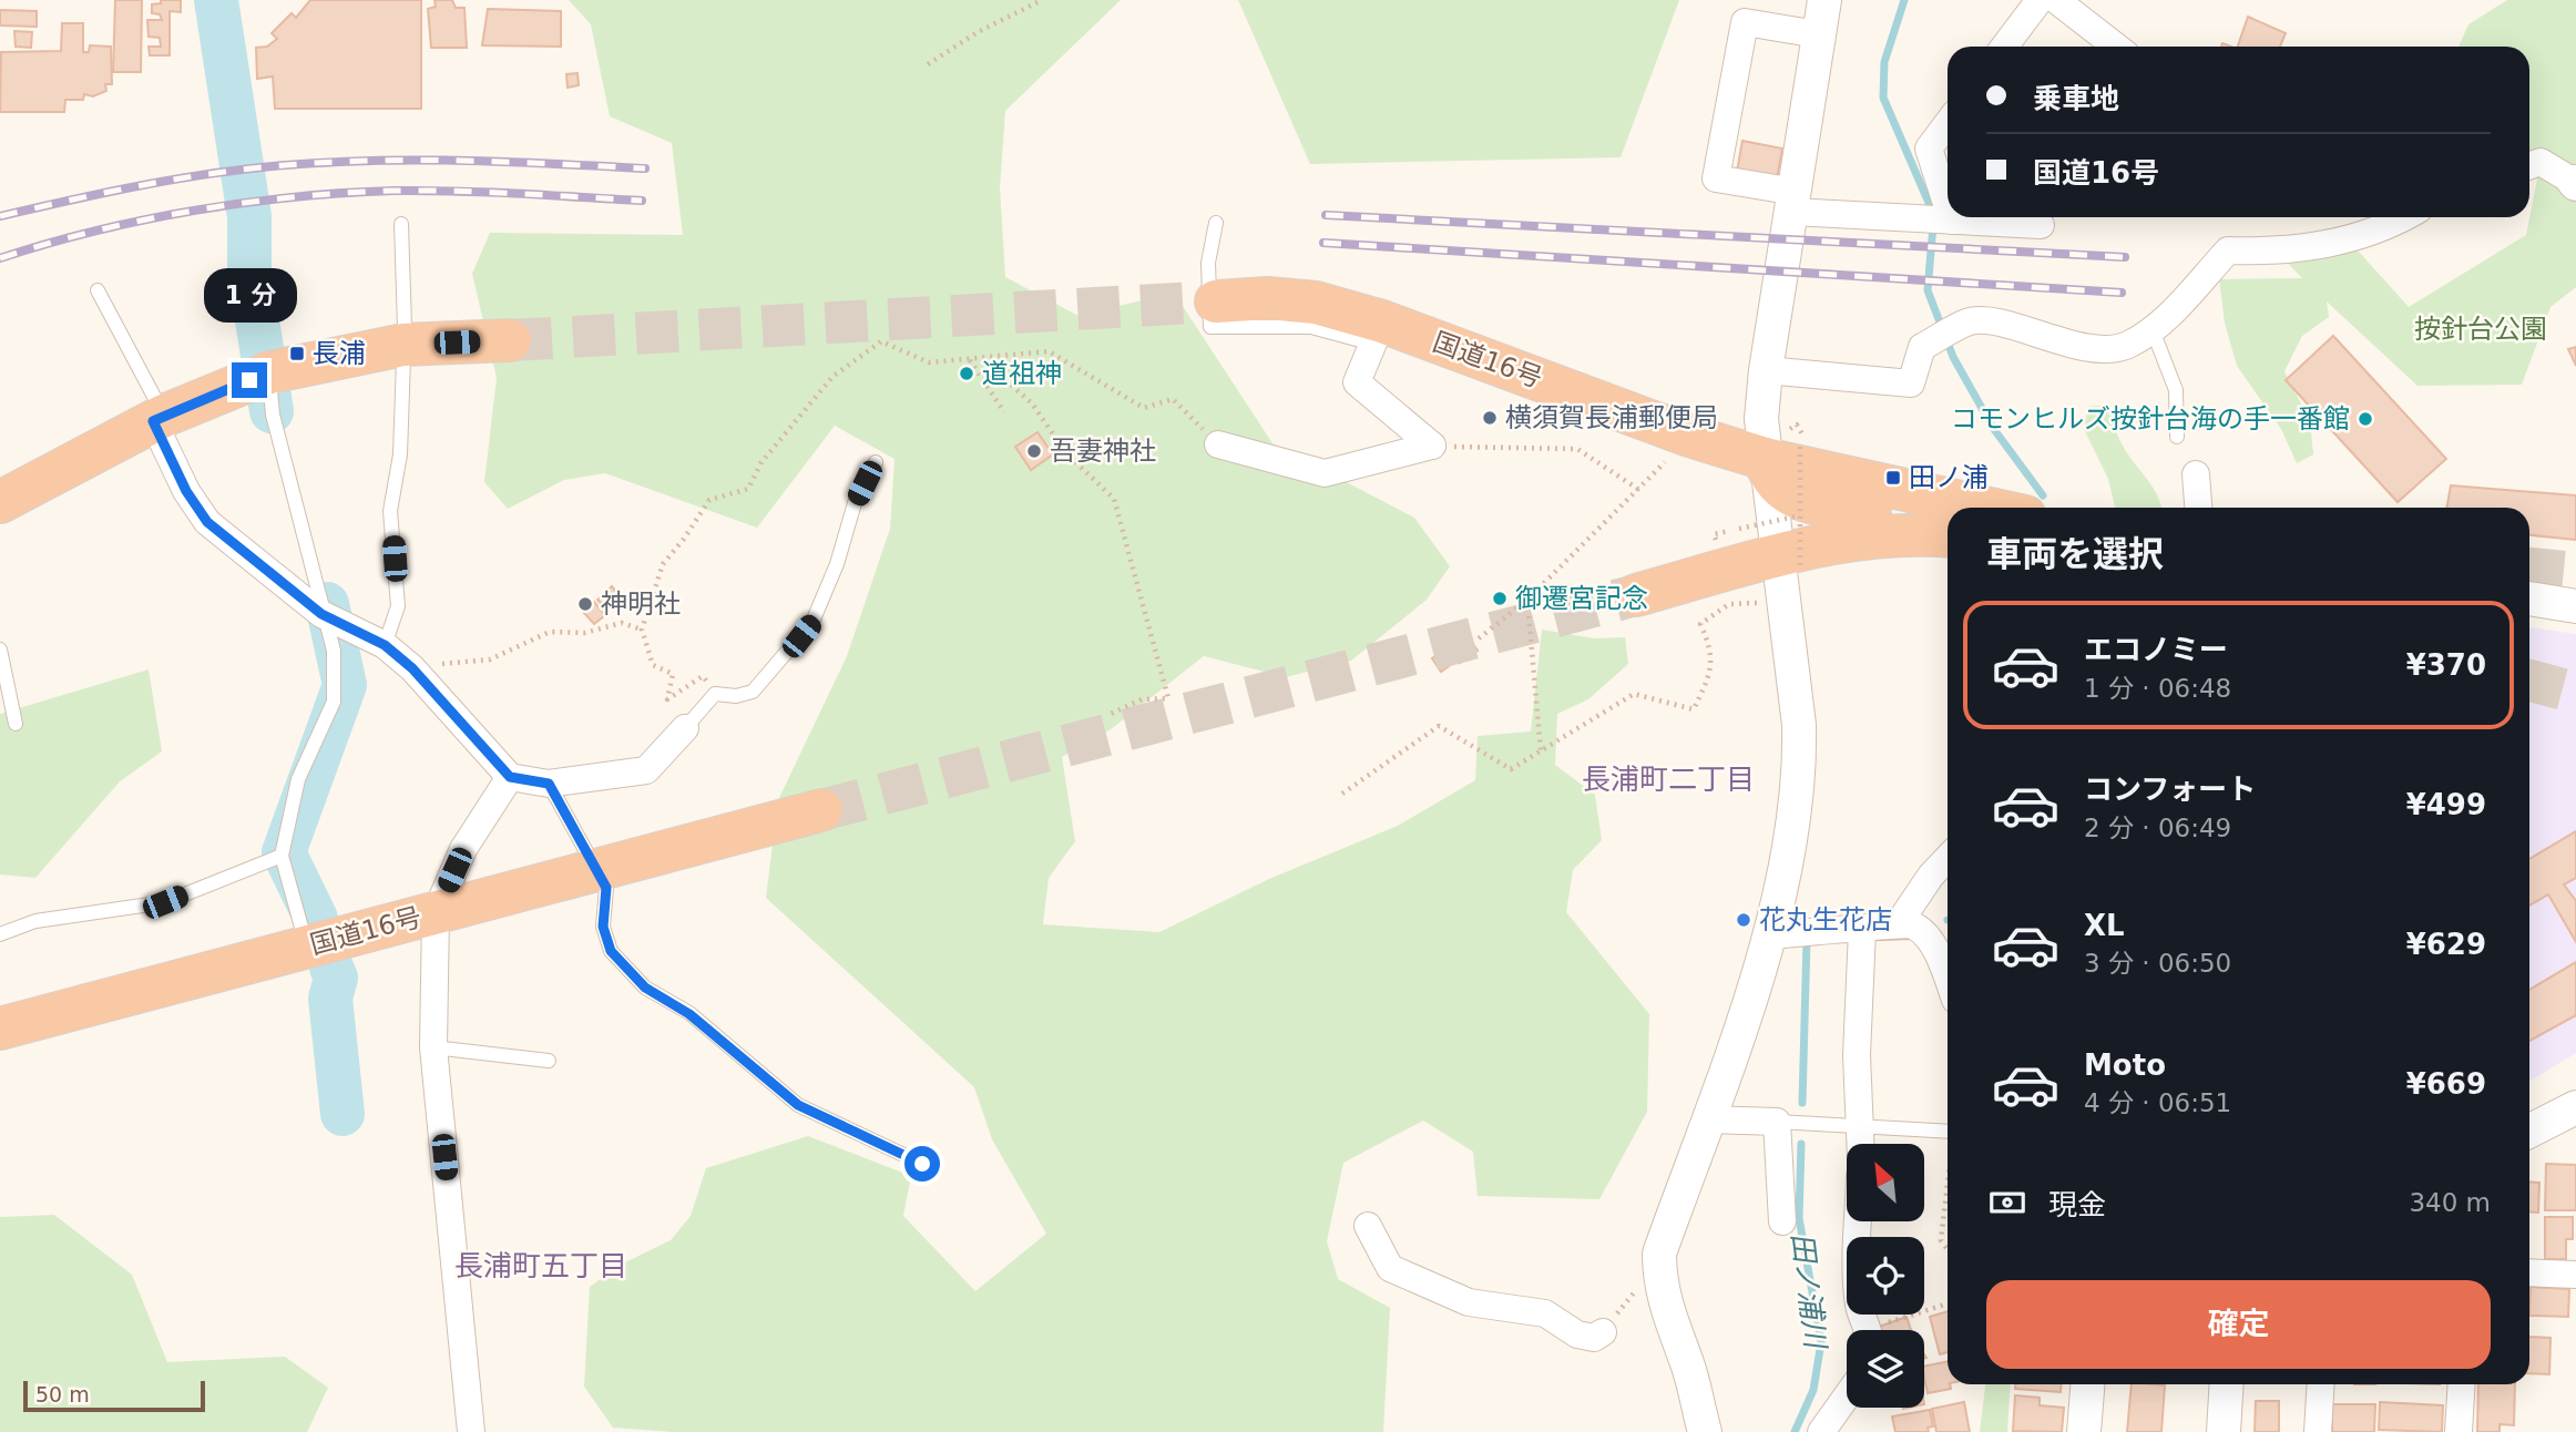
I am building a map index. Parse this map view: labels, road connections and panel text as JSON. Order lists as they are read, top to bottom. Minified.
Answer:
{"streets":{"highway":["国道16号"]},"districts":["長浦町二丁目","長浦町五丁目"],"water":["田ノ浦川"],"parks":["按針台公園"],"places":{"transit":["長浦","田ノ浦"],"other":["道祖神","横須賀長浦郵便局","コモンヒルズ按針台海の手一番館","吾妻神社","御遷宮記念","神明社","花丸生花店"]},"scale_bar":"50 m","north":"top left","page":{"banner":["乗車地","国道16号"],"bubble":"1 分","heading":"車両を選択","list":[{"name":"エコノミー","note":"1 分 · 06:48","value":"¥370"},{"name":"コンフォート","note":"2 分 · 06:49","value":"¥499"},{"name":"XL","note":"3 分 · 06:50","value":"¥629"},{"name":"Moto","note":"4 分 · 06:51","value":"¥669"}],"pay":["現金","340 m"],"buttons":"確定","scale":"50 m"}}
